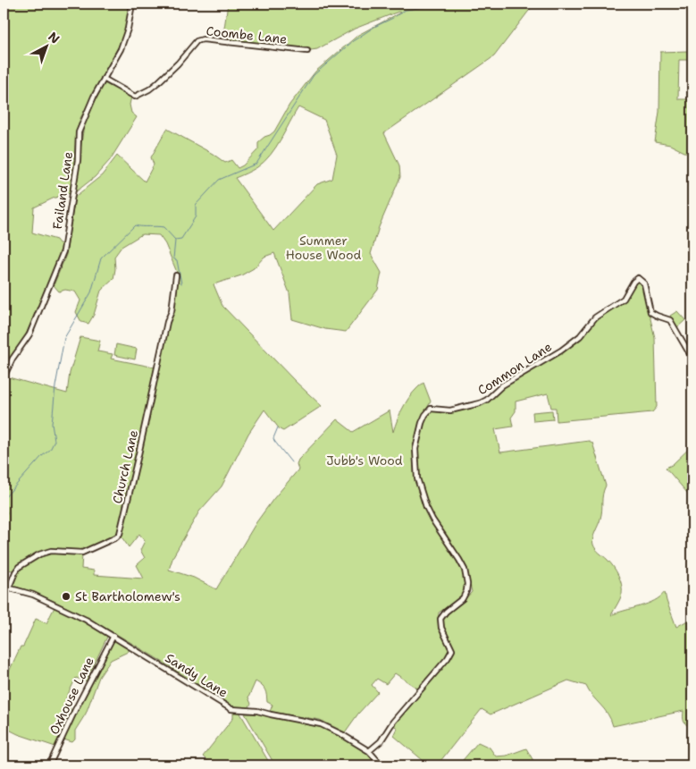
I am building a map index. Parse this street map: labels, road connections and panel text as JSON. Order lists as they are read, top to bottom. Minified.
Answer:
{"streets":{"street":["Coombe Lane","Failand Lane","Common Lane","Church Lane","Sandy Lane","Oxhouse Lane"]},"crossings":[["Coombe Lane","Failand Lane"],["Common Lane","Sandy Lane"],["Church Lane","Sandy Lane"],["Sandy Lane","Oxhouse Lane"]],"parks":["Summer House Wood","Jubb's Wood"],"places":["St Bartholomew's"],"north":"top right"}
